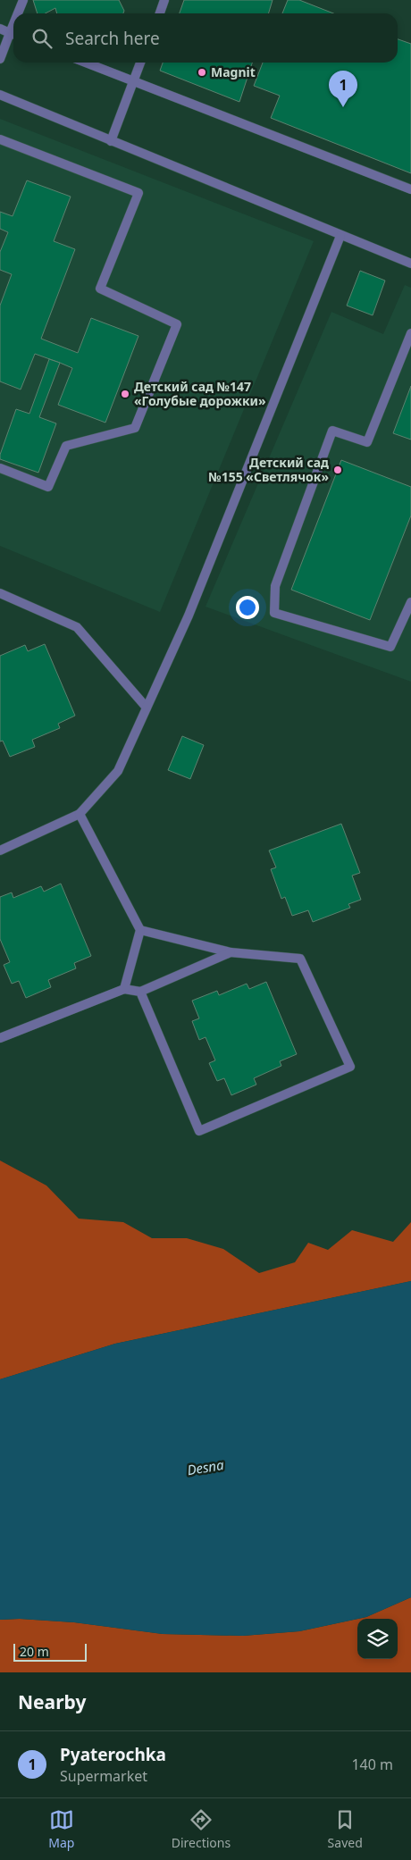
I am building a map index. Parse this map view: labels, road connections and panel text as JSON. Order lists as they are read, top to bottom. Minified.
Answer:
{"water":["Desna"],"places":["Magnit","Детский сад №147 «Голубые дорожки»","Детский сад №155 «Светлячок»"],"scale_bar":"20 m","page":{"search":"Search here","pins":"1","scale":"20 m","heading":"Nearby","list":[{"mark":"1","name":"Pyaterochka","note":"Supermarket","value":"140 m"}],"nav":["Map","Directions","Saved"]}}
